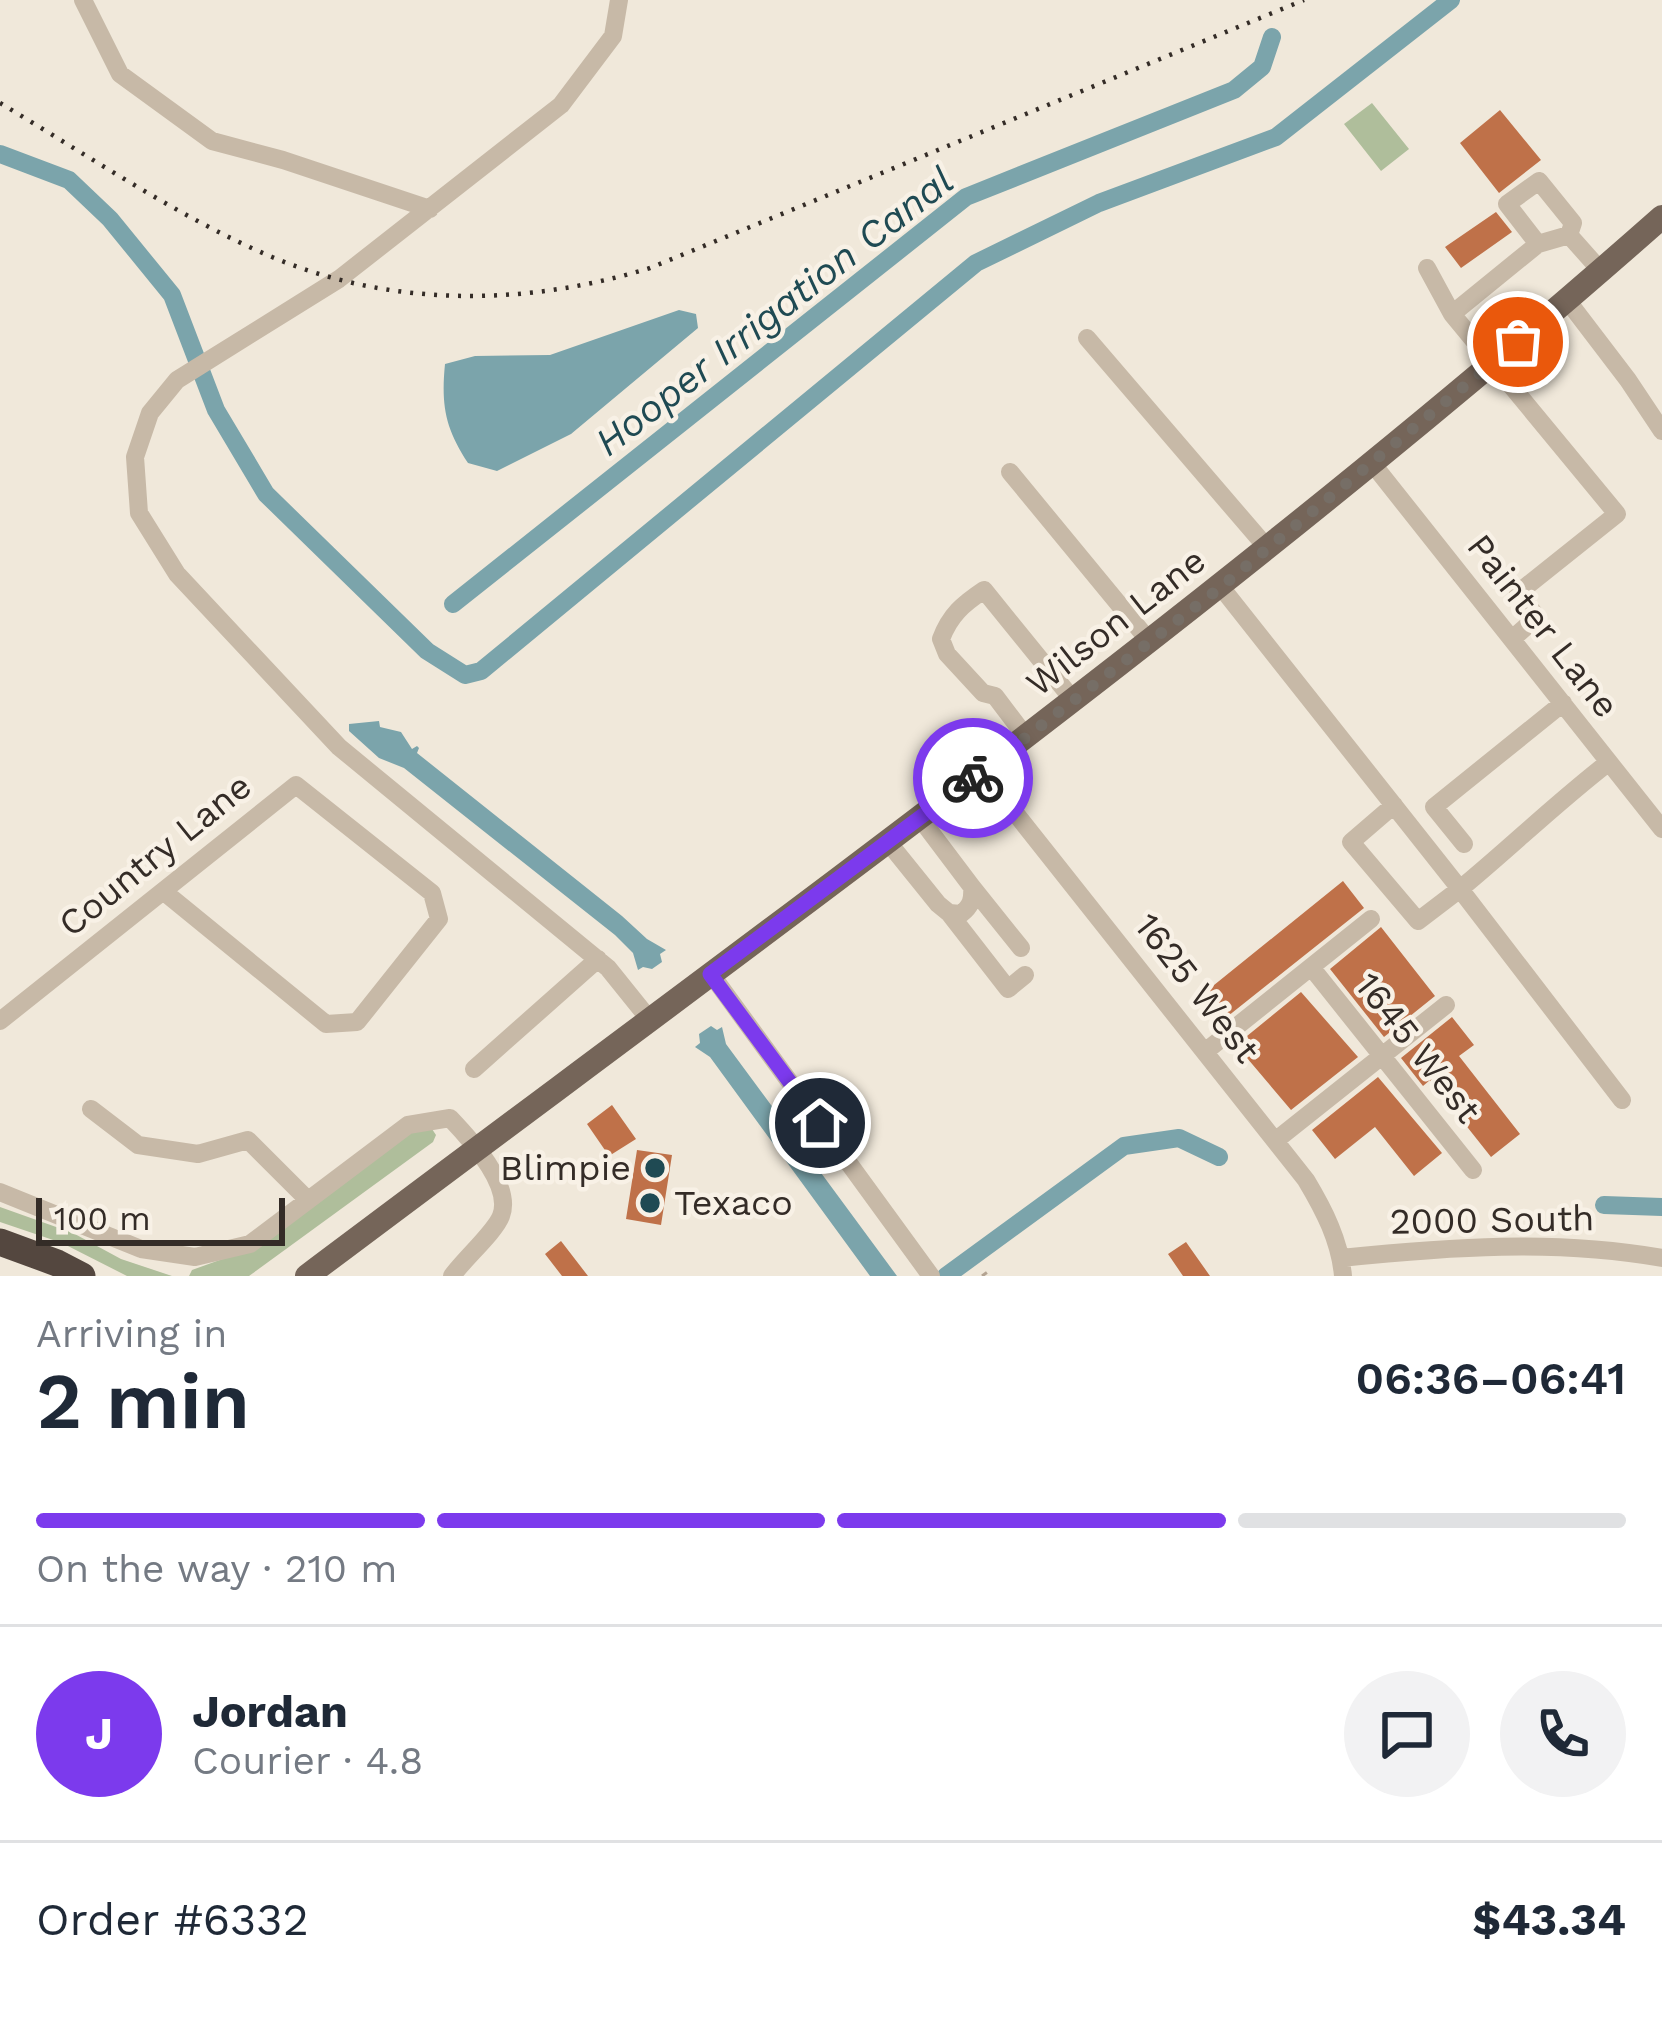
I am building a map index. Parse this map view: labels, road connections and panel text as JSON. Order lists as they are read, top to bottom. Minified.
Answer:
{"streets":{"main road":["Wilson Lane"],"street":["Painter Lane","Country Lane","1625 West","1645 West","2000 South"]},"crossings":[["Wilson Lane","Painter Lane"],["Wilson Lane","1625 West"],["1625 West","2000 South"]],"water":["Hooper Irrigation Canal"],"places":["Blimpie","Texaco"],"scale_bar":"100 m","page":{"scale":"100 m","heading":["2 min","Arriving in","06:36–06:41"],"panel":["Jordan","Courier · 4.8","Order #6332","$43.34"],"bar":"On the way · 210 m","round":"J"}}
